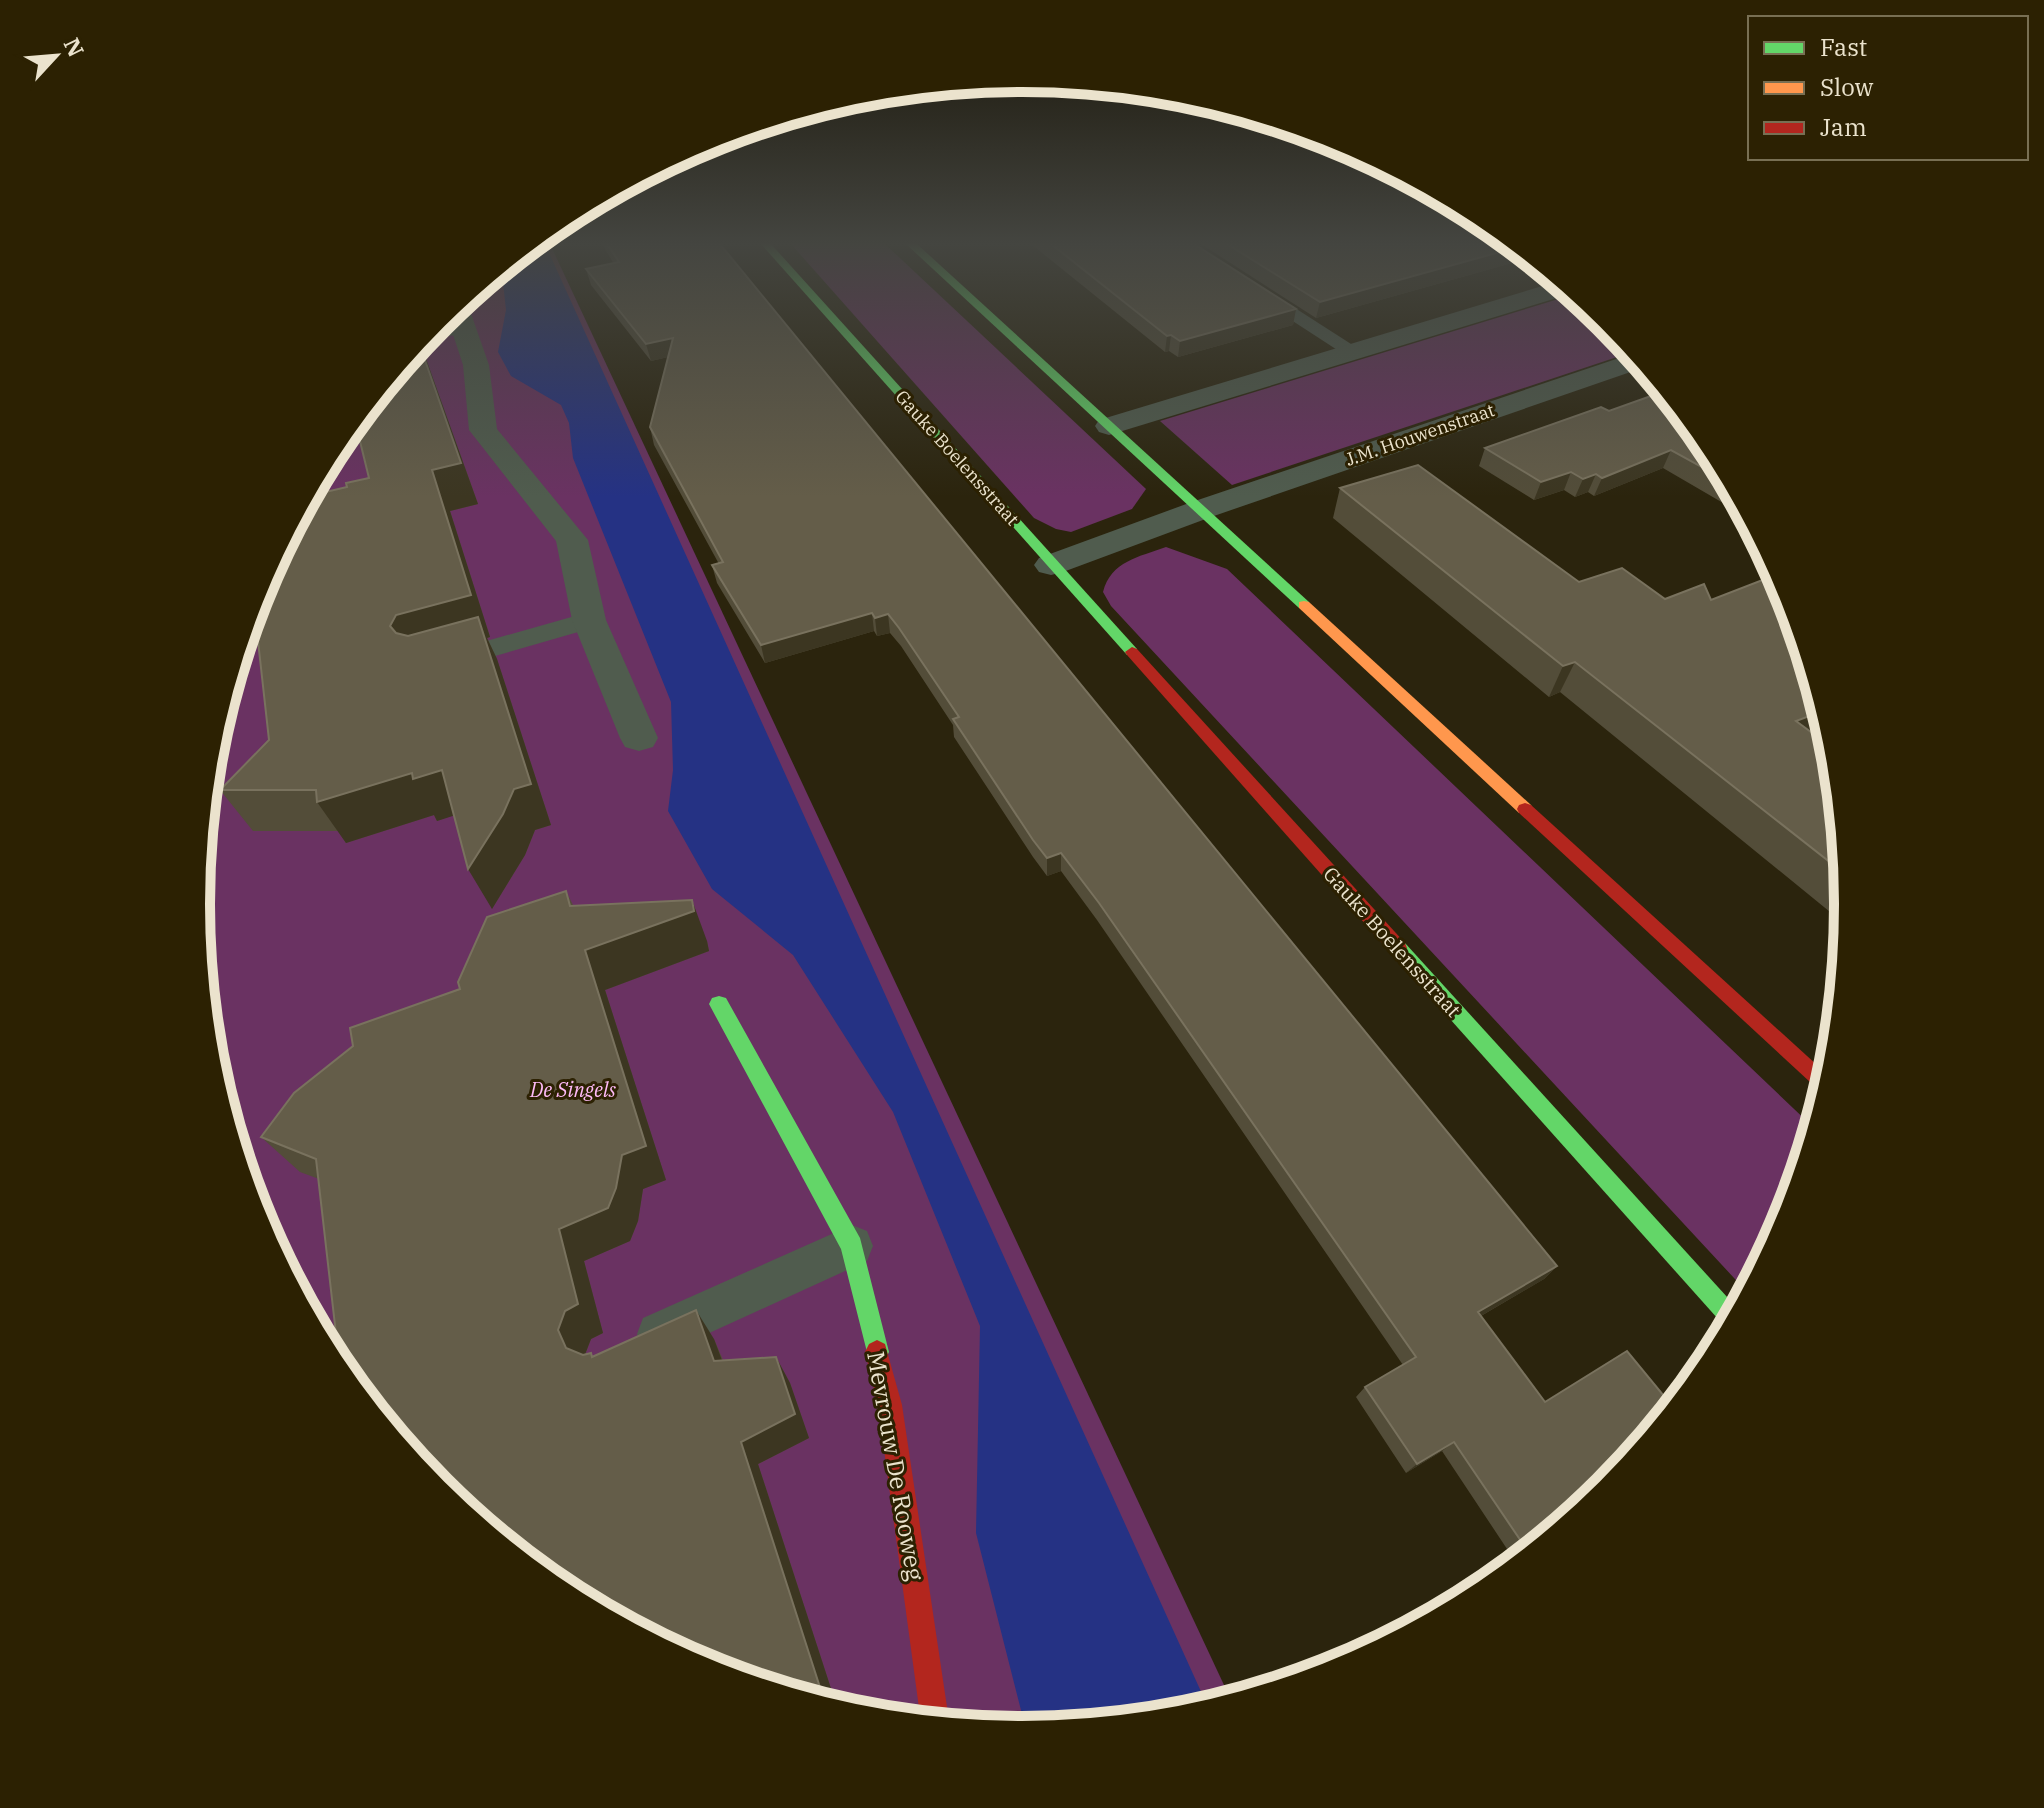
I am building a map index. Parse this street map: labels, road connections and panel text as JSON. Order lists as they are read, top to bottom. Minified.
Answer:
{"streets":{"street":["J.M. Houwenstraat","Gauke Boelensstraat","Mevrouw De Rooweg"]},"parks":["De Singels"],"legend":["Fast","Slow","Jam"],"north":"top right"}
